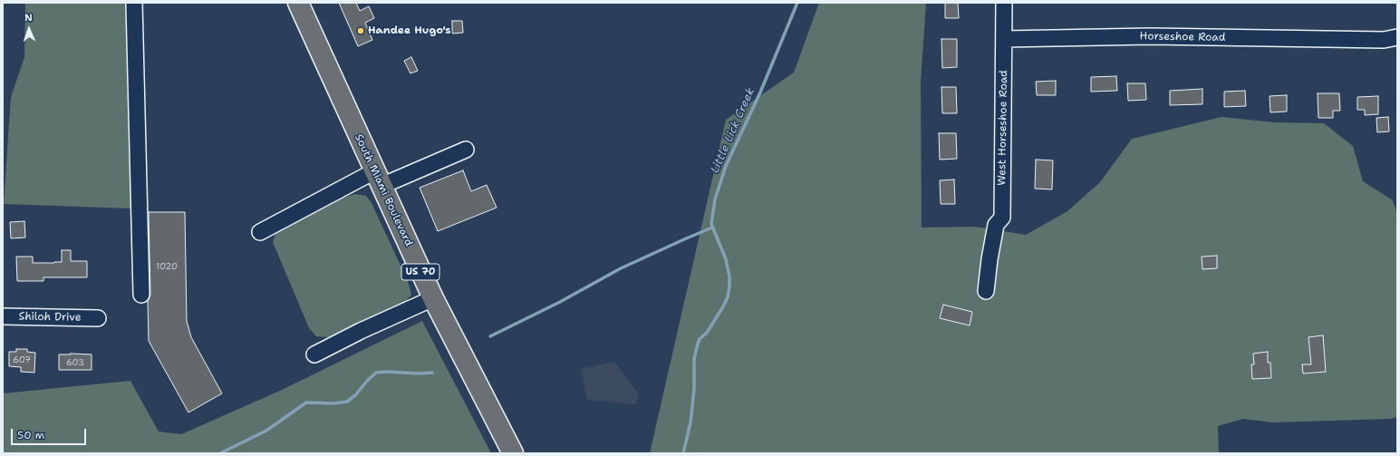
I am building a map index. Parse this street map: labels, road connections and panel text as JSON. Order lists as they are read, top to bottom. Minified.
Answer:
{"streets":{"highway":["South Miami Boulevard","US 70"],"street":["Horseshoe Road","West Horseshoe Road","Shiloh Drive"]},"crossings":[["Horseshoe Road","West Horseshoe Road"]],"water":["Little Lick Creek"],"places":["Handee Hugo's"],"house_numbers":["1020","607","603"],"scale_bar":"50 m","north":"top"}
